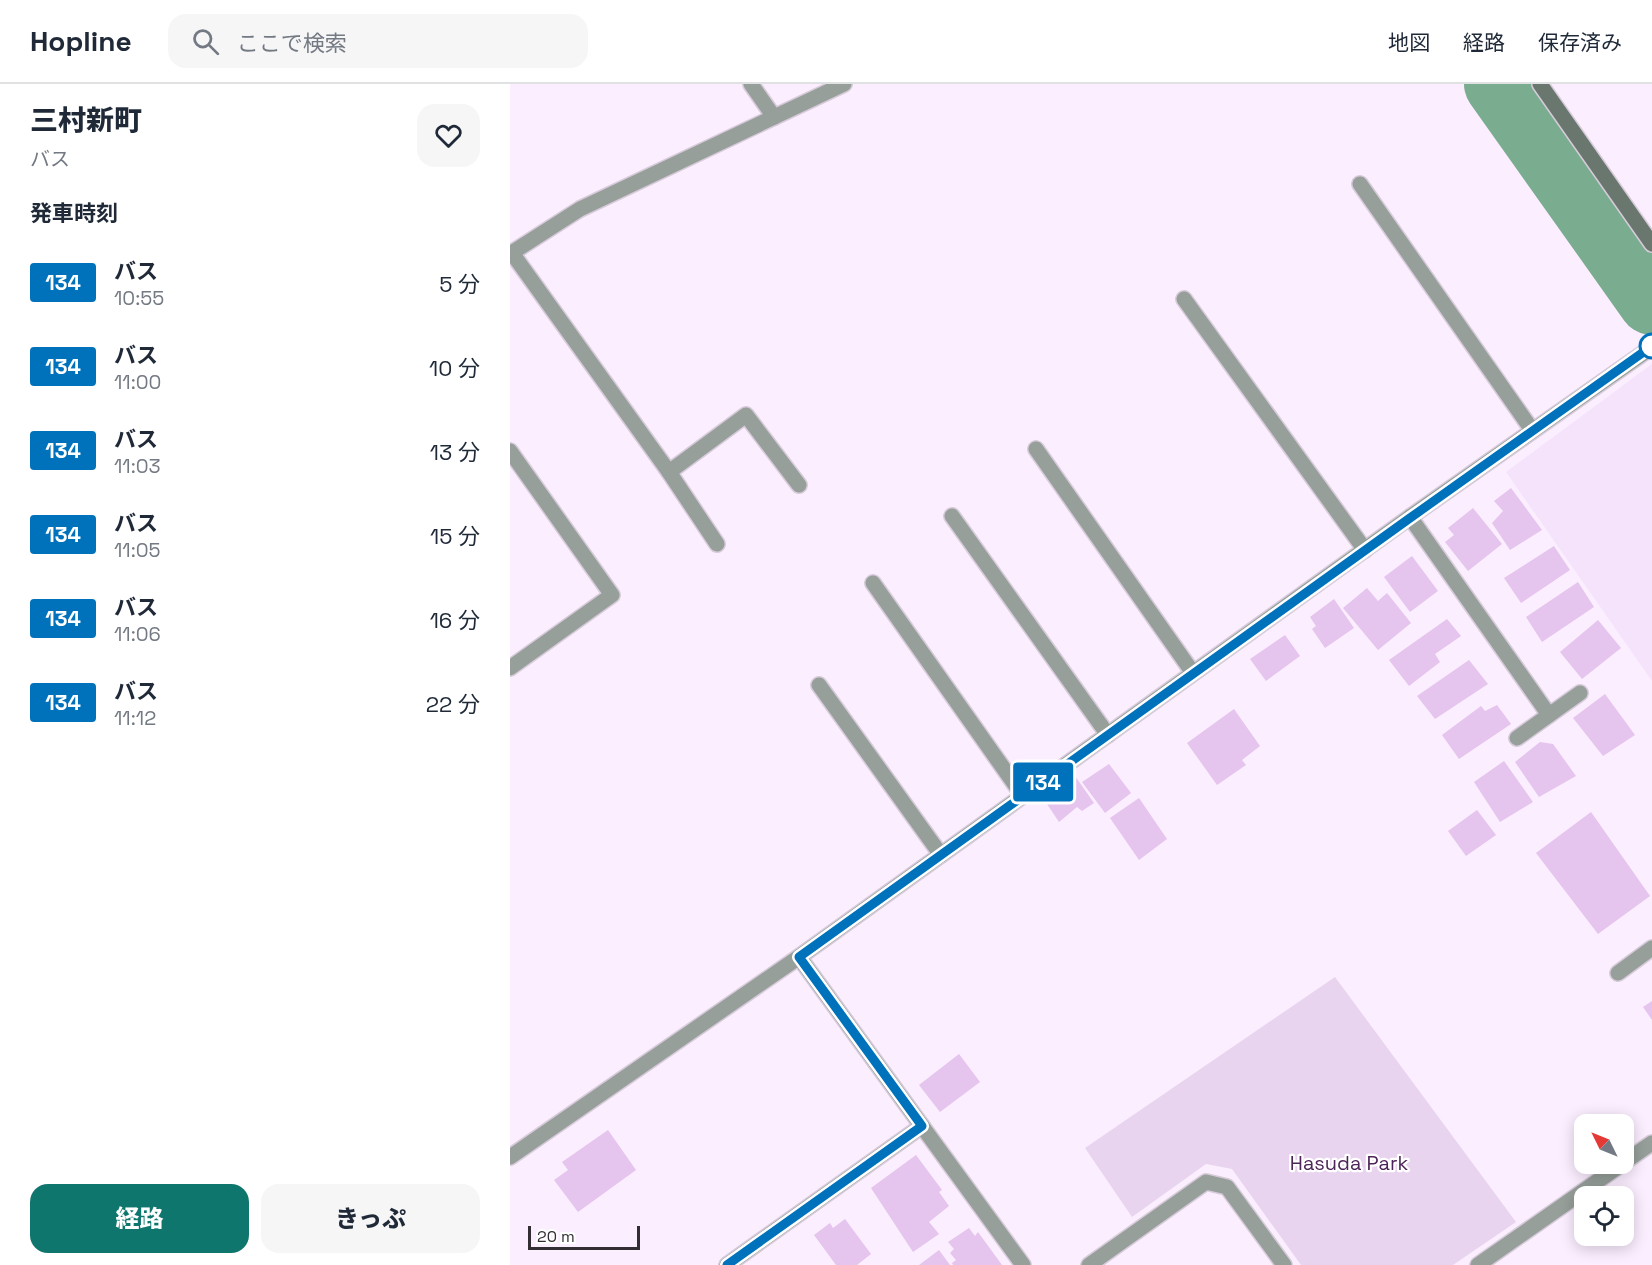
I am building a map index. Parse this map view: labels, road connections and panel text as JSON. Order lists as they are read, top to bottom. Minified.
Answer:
{"parks":["Hasuda Park"],"lines":["bus line 134"],"scale_bar":"20 m","north":"top left","page":{"header":"Hopline","search":"ここで検索","nav":["地図","経路","保存済み"],"heading":[["三村新町","バス"],"発車時刻"],"on_map":"134","list":[{"mark":"134","name":"バス","note":"10:55","value":"5 分"},{"mark":"134","name":"バス","note":"11:00","value":"10 分"},{"mark":"134","name":"バス","note":"11:03","value":"13 分"},{"mark":"134","name":"バス","note":"11:05","value":"15 分"},{"mark":"134","name":"バス","note":"11:06","value":"16 分"},{"mark":"134","name":"バス","note":"11:12","value":"22 分"}],"buttons":["経路","きっぷ"],"scale":"20 m"}}
